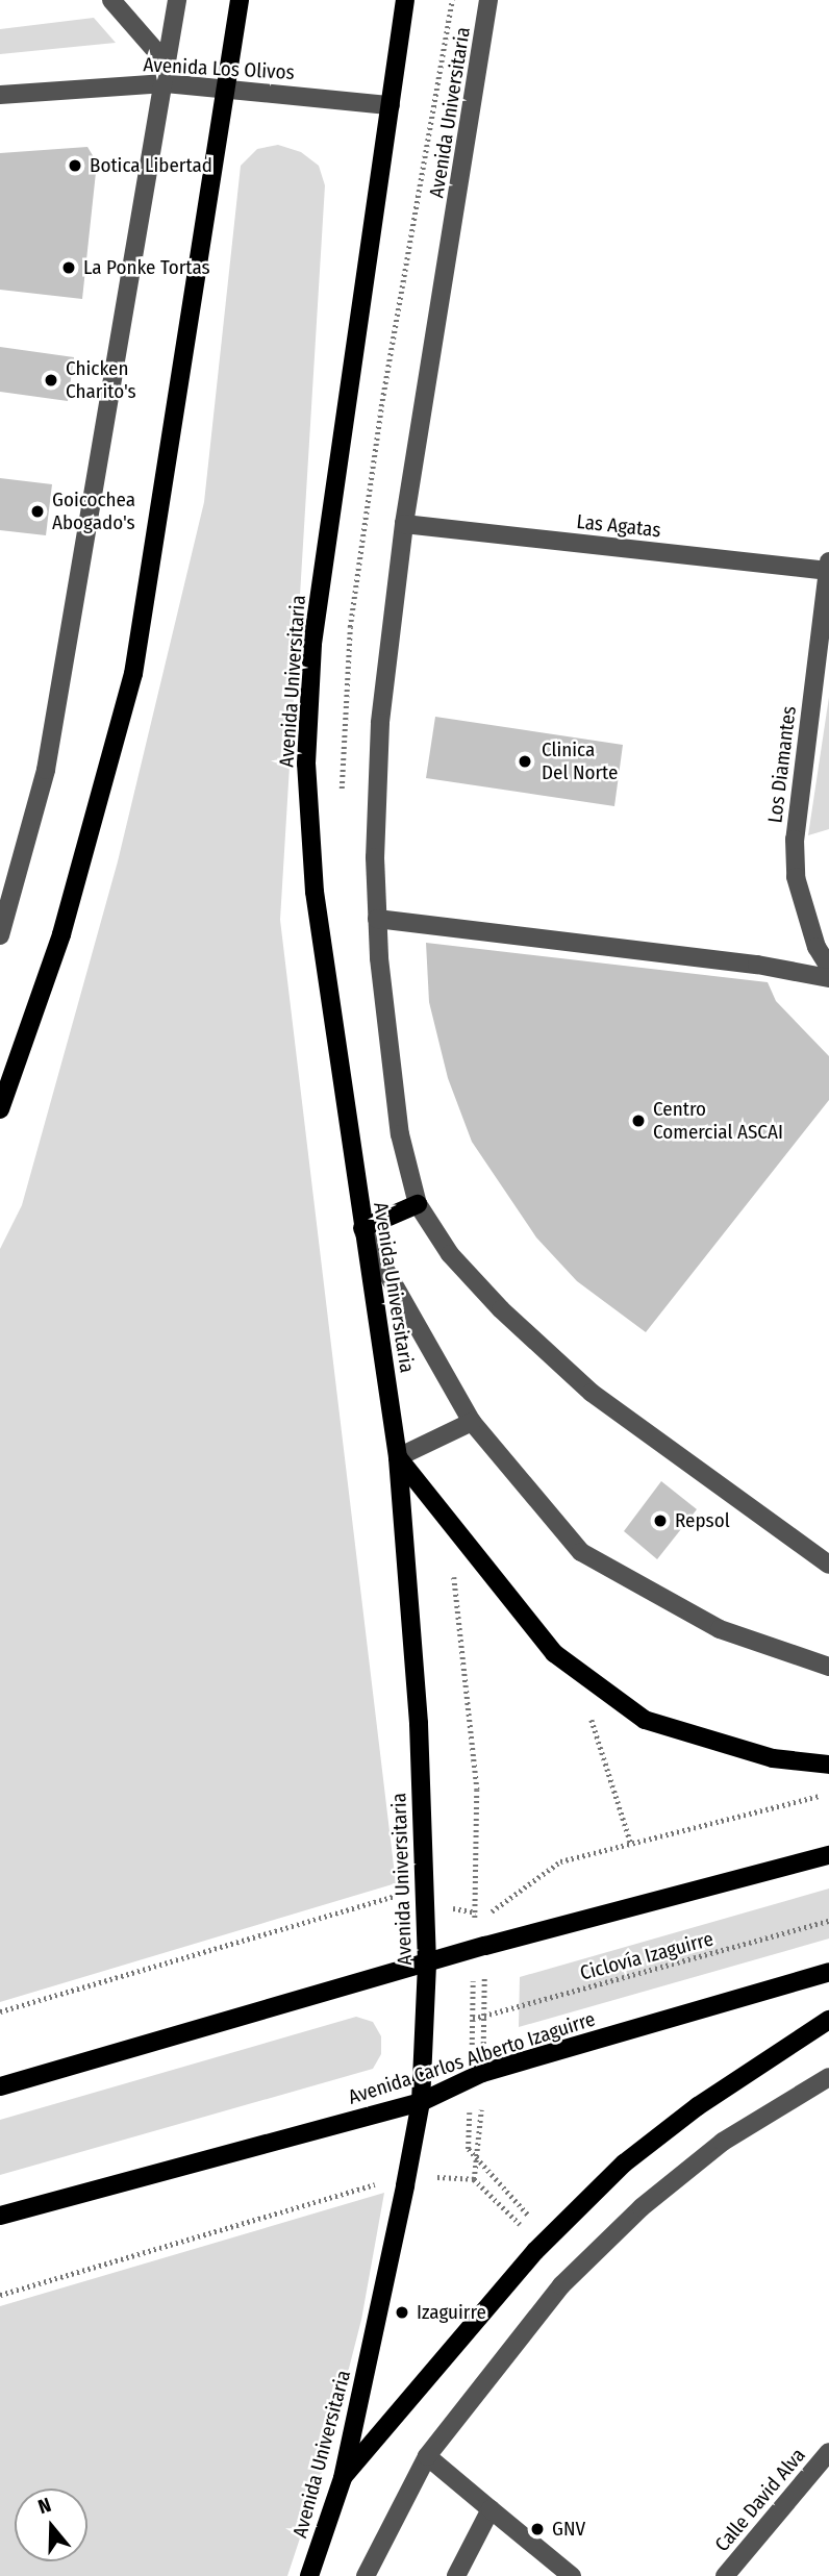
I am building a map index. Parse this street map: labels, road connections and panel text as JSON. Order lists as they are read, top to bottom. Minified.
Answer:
{"streets":{"main road":["Avenida Universitaria","Avenida Carlos Alberto Izaguirre"],"street":["Avenida Los Olivos","Las Agatas","Los Diamantes","Calle David Alva"],"path":["Ciclovía Izaguirre"]},"crossings":[["Avenida Los Olivos","Avenida Universitaria"],["Avenida Universitaria","Las Agatas"],["Avenida Universitaria","Avenida Carlos Alberto Izaguirre"],["Las Agatas","Los Diamantes"]],"places":["Botica Libertad","La Ponke Tortas","Chicken Charito's","Goicochea Abogado's","Clinica Del Norte","Centro Comercial ASCAI","Repsol","Izaguirre","GNV"],"north":"top"}
